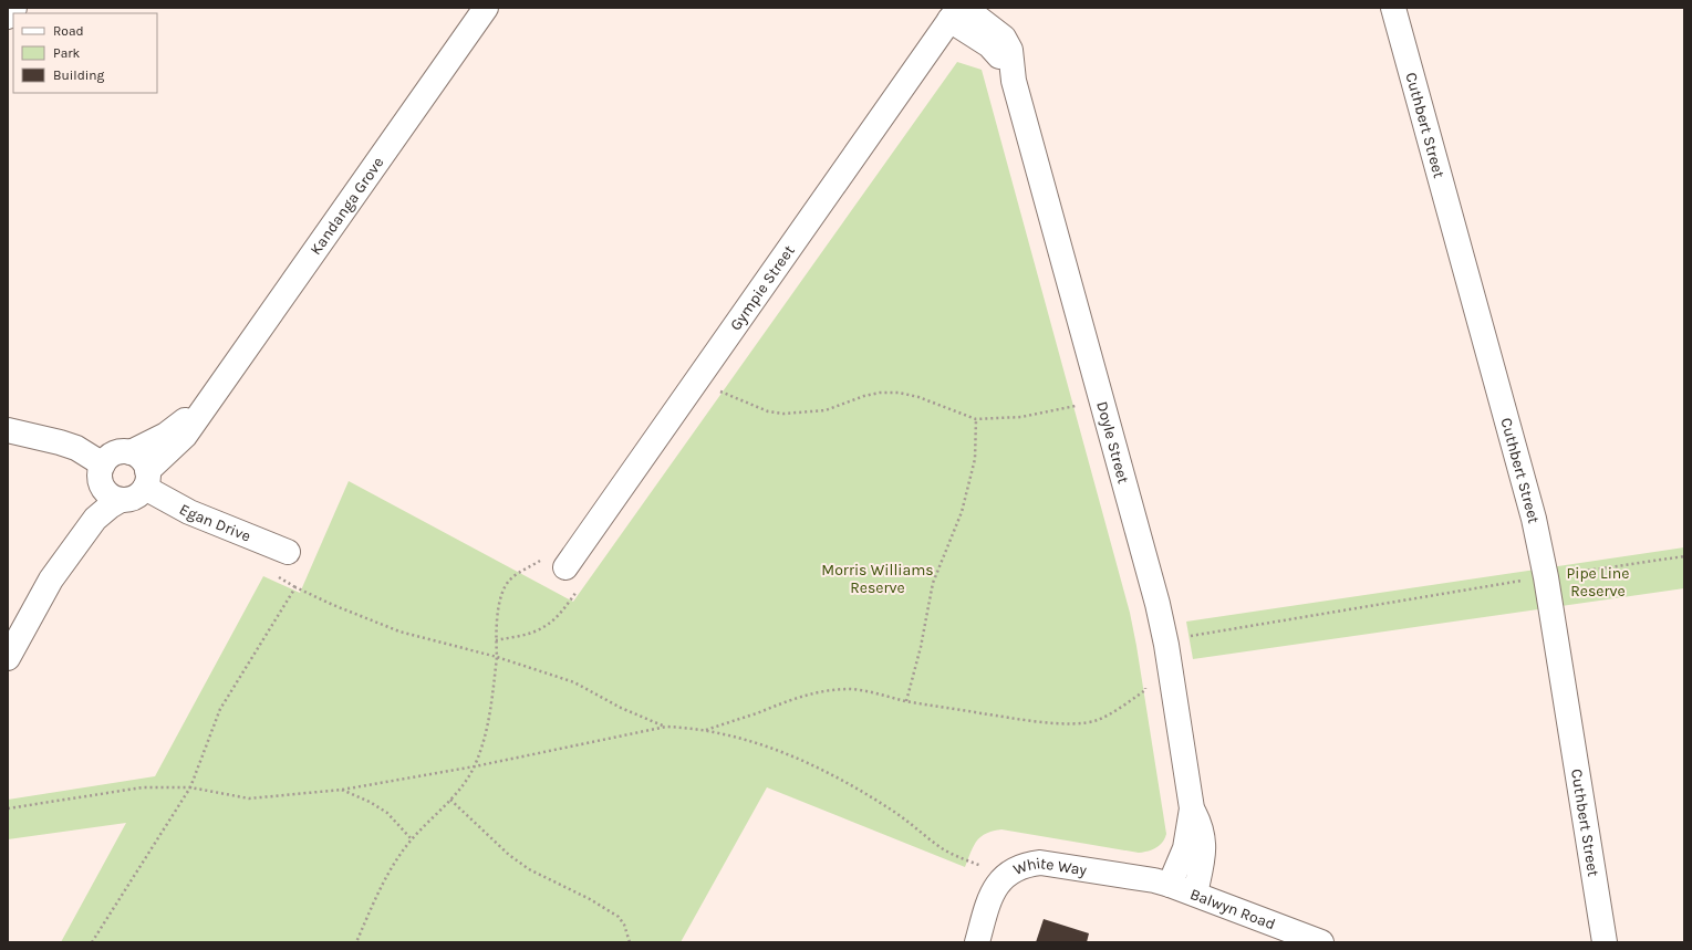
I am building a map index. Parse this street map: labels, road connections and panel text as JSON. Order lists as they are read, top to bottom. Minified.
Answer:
{"streets":{"street":["Cuthbert Street","Kandanga Grove","Gympie Street","Doyle Street","Egan Drive","White Way","Balwyn Road"]},"crossings":[["Kandanga Grove","Egan Drive"],["Gympie Street","Doyle Street"],["Doyle Street","White Way"],["Doyle Street","Balwyn Road"],["White Way","Balwyn Road"]],"parks":["Morris Williams Reserve","Pipe Line Reserve"],"legend":["Road","Park","Building"]}
